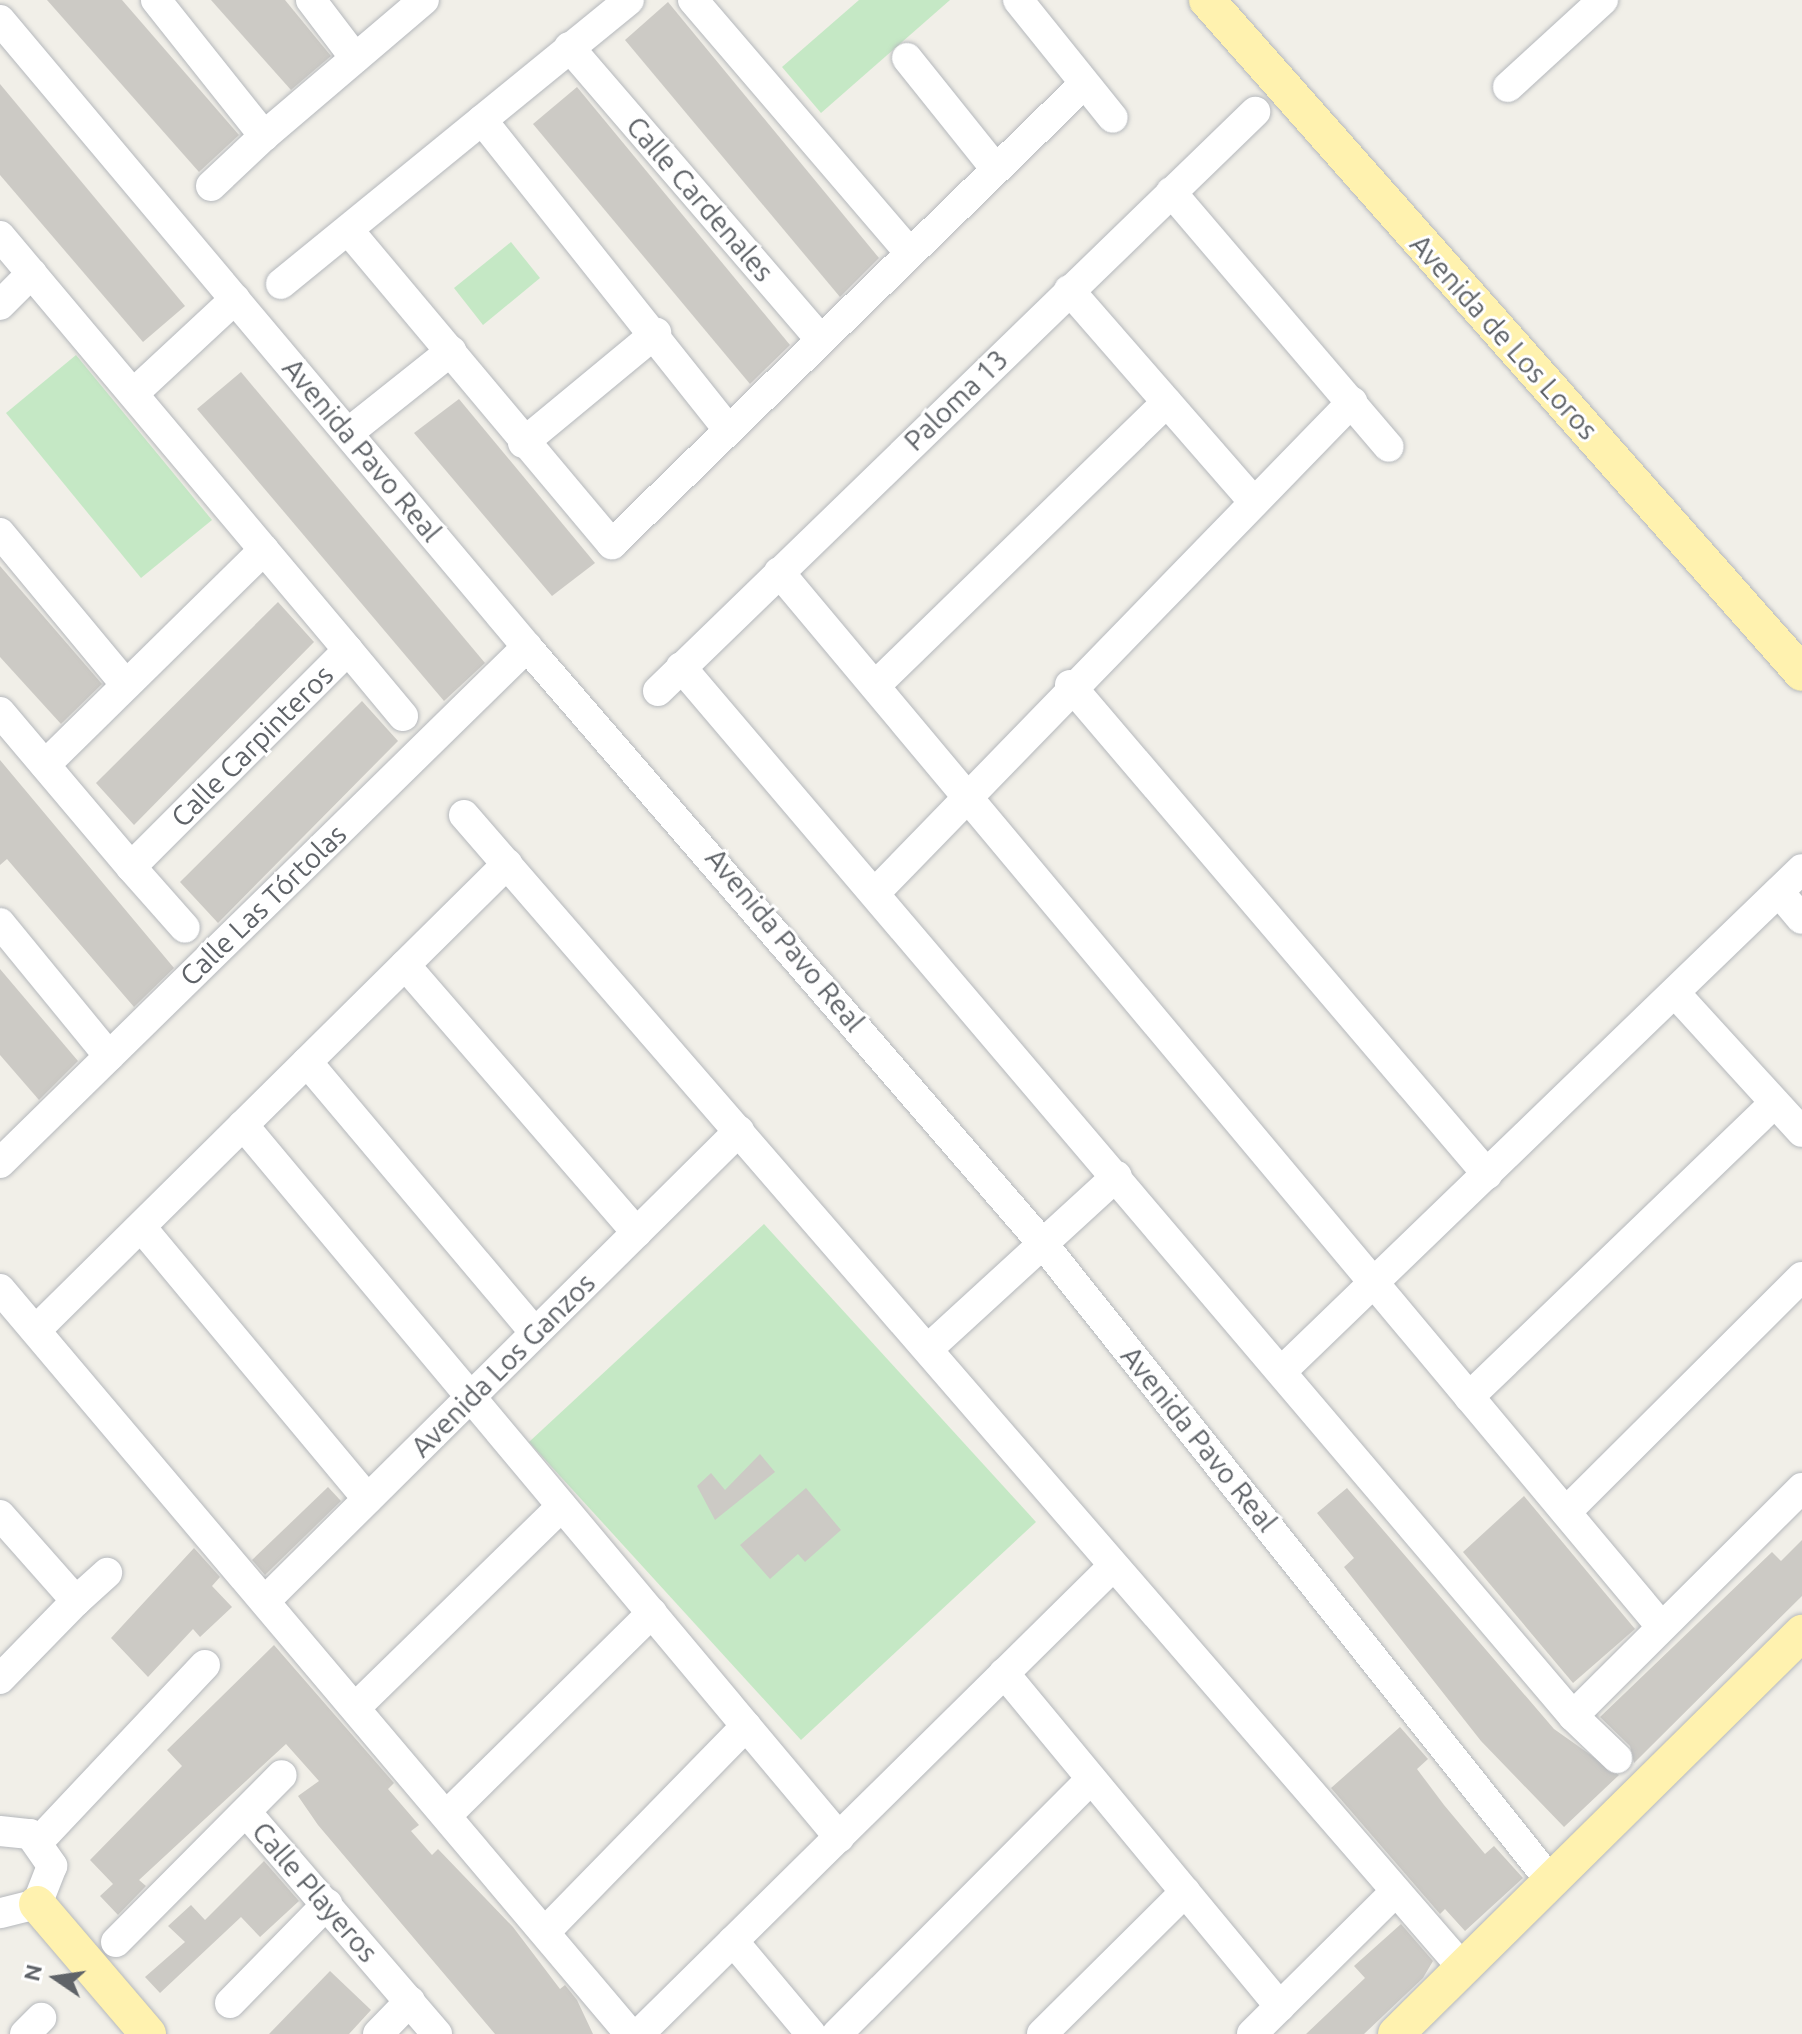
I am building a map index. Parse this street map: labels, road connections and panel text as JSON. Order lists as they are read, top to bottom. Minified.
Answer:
{"streets":{"main road":["Avenida de Los Loros"],"street":["Calle Cardenales","Paloma 13","Avenida Pavo Real","Calle Carpinteros","Calle Las Tórtolas","Avenida Los Ganzos","Calle Playeros"]},"crossings":[["Avenida Pavo Real","Calle Las Tórtolas"]],"north":"left"}
